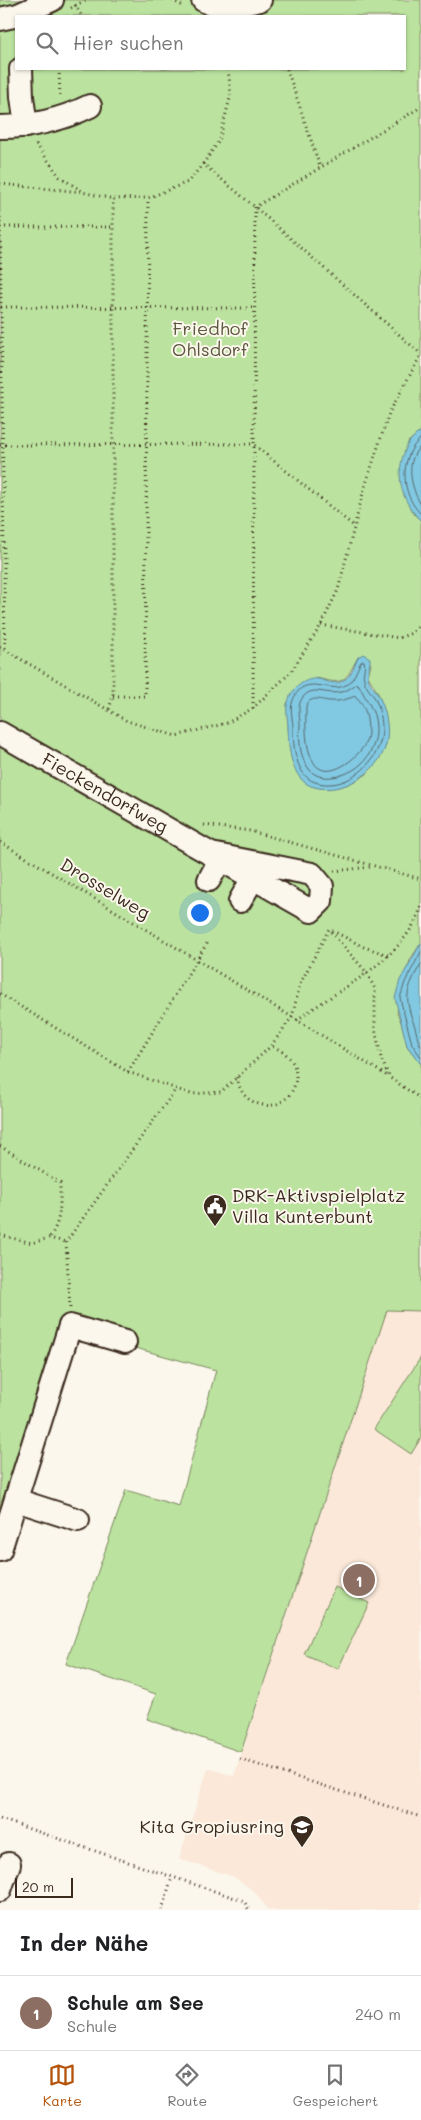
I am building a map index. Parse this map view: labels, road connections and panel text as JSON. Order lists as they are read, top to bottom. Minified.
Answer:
{"streets":{"street":["Fieckendorfweg"],"path":["Drosselweg"]},"parks":["Friedhof Ohlsdorf"],"places":{"public building":["DRK-Aktivspielplatz Villa Kunterbunt"],"school or university":["Kita Gropiusring"]},"scale_bar":"20 m","page":{"search":"Hier suchen","pins":"1","scale":"20 m","heading":"In der Nähe","list":[{"mark":"1","name":"Schule am See","note":"Schule","value":"240 m"}],"nav":["Karte","Route","Gespeichert"]}}
